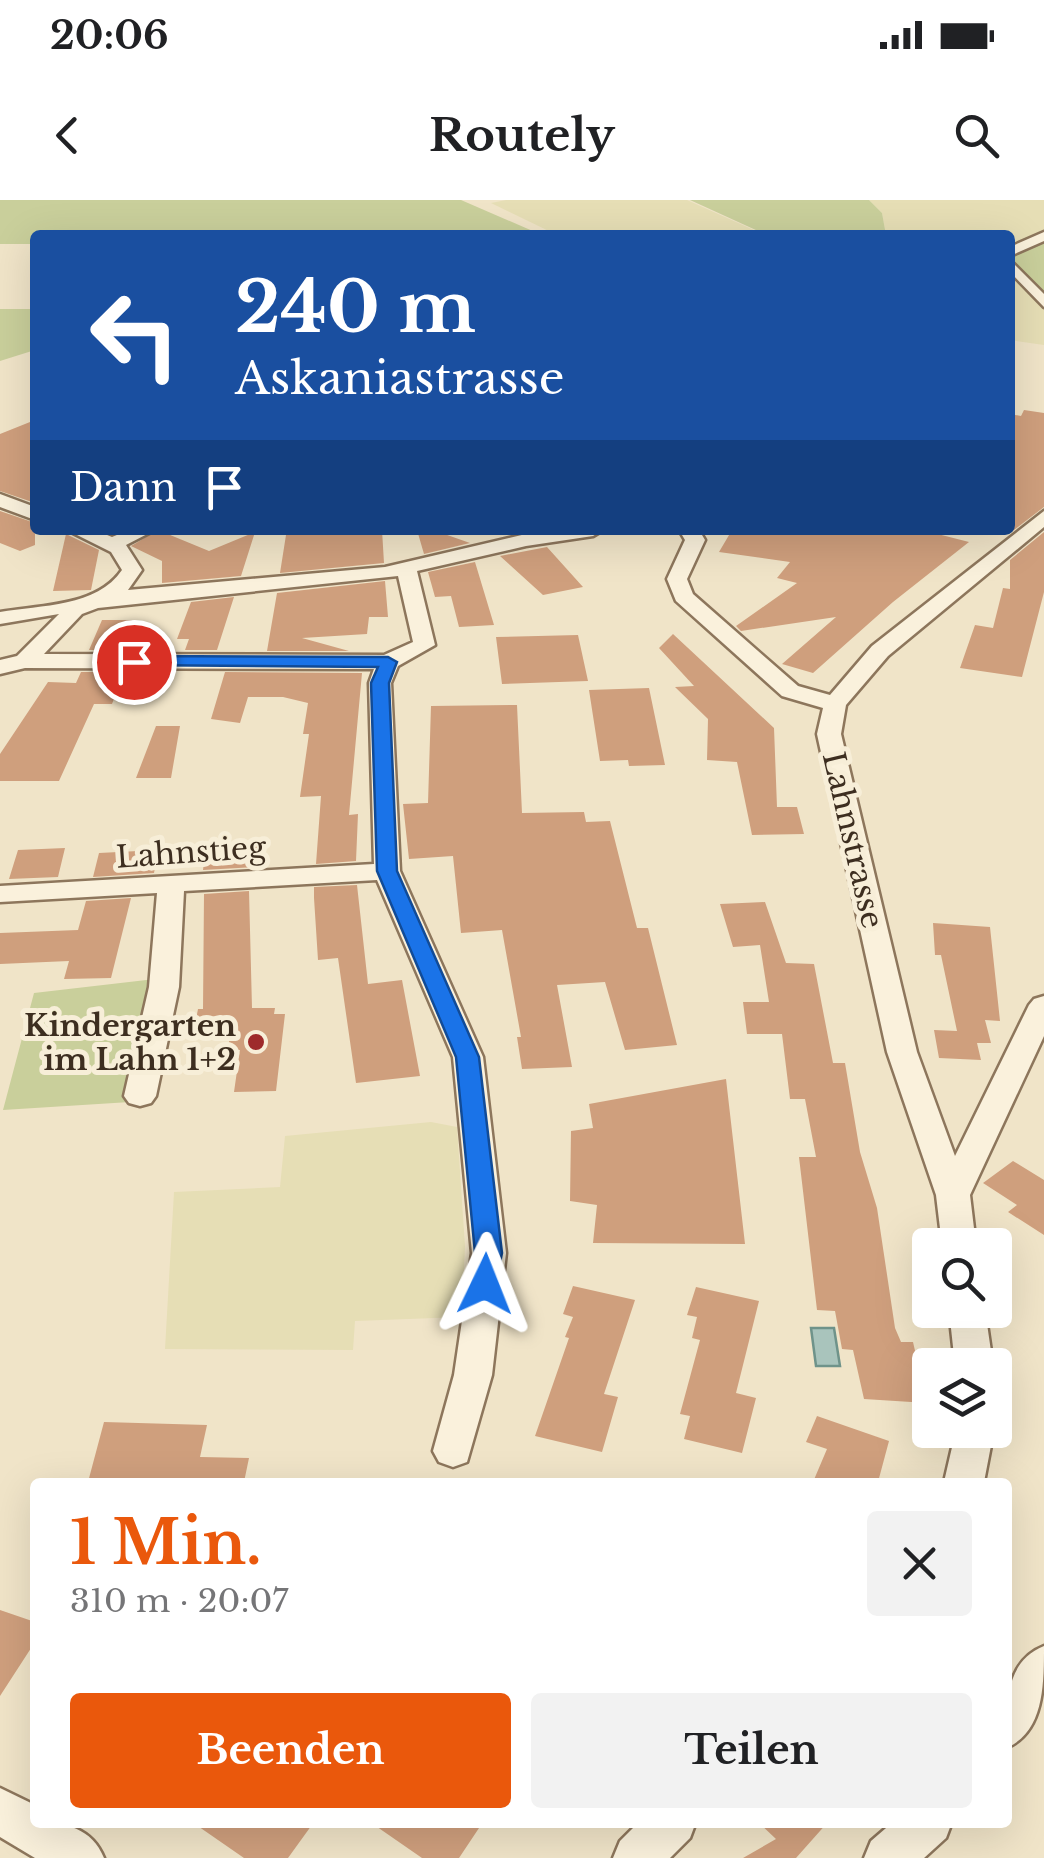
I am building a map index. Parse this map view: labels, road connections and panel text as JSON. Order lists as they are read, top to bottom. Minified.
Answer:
{"streets":{"street":["Lahnstrasse","Lahnstieg"]},"places":["Kindergarten im Lahn 1+2"],"page":{"status":"20:06","header":"Routely","turn":["240 m","Askaniastrasse"],"then":"Dann","heading":["1 Min.","310 m · 20:07"],"buttons":["Beenden","Teilen"]}}
